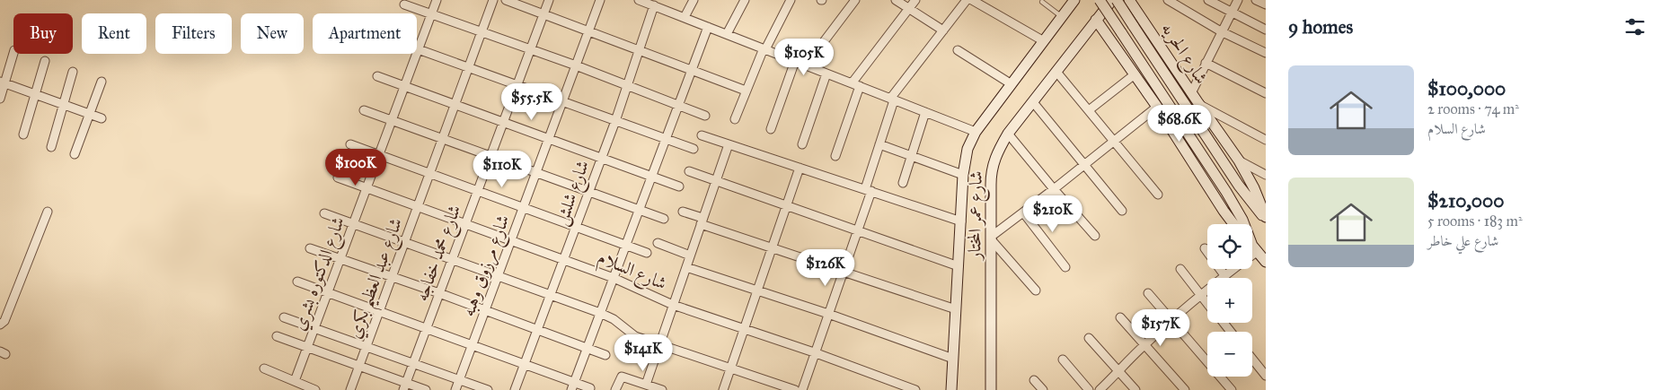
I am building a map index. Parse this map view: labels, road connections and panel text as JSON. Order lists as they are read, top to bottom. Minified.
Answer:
{"streets":{"main road":["شارع الحريه","شارع عمر المختار"],"street":["شارع شلش","شارع محمد خفاجه","شارع مرزوق وهبه","شارع السلام","شارع الدكتوره بشري","شارع عبد العظيم بكري"]},"crossings":[["شارع شلش","شارع السلام"],["شارع محمد خفاجه","شارع السلام"],["شارع مرزوق وهبه","شارع السلام"],["شارع السلام","شارع الدكتوره بشري"],["شارع السلام","شارع عبد العظيم بكري"]],"page":{"heading":"9 homes","chip":["Buy","Rent","Filters","New","Apartment"],"price":["$105K","$55.5K","$68.6K","$100K","$110K","$210K","$126K","$157K","$141K"],"list":[{"name":"$100,000","note":"2 rooms · 74 m² · شارع السلام"},{"name":"$210,000","note":"5 rooms · 183 m² · شارع علي خاطر"}],"map_buttons":["+","−"]}}
